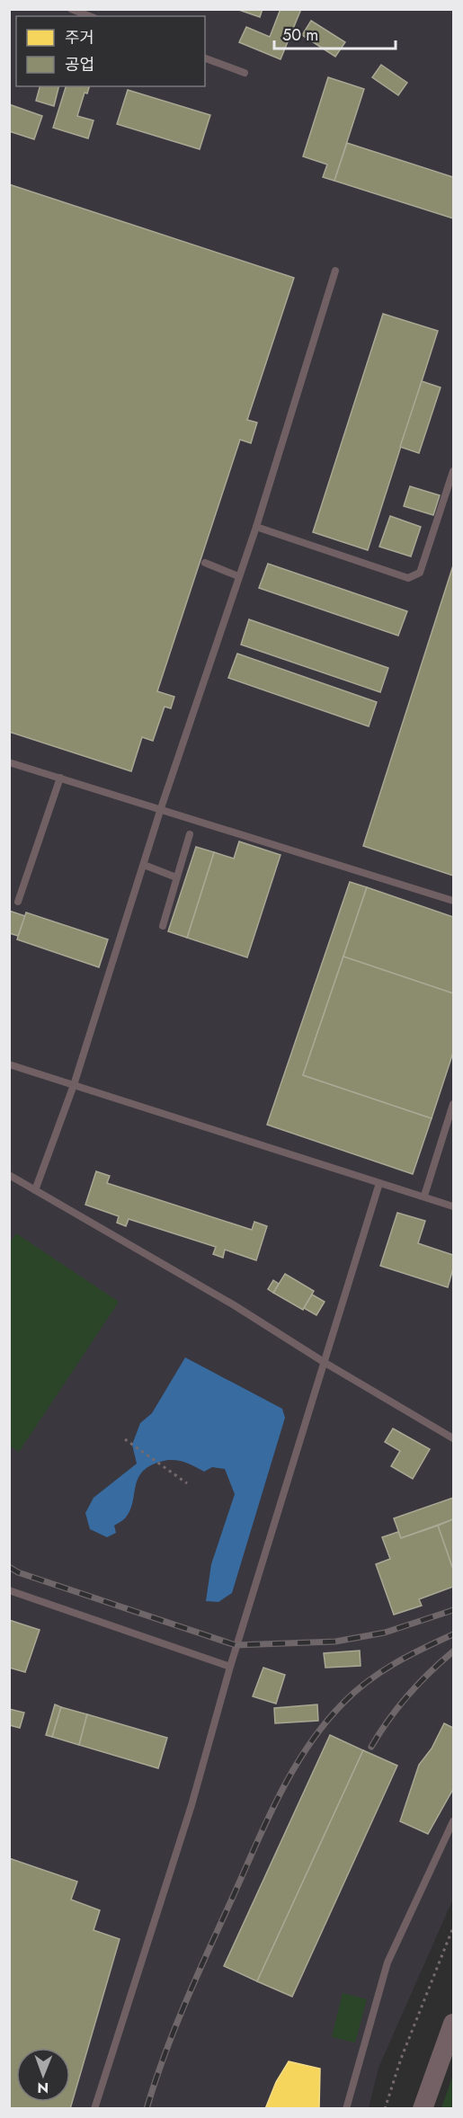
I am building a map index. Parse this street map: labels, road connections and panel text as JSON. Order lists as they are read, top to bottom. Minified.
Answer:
{"legend":["주거","공업"],"scale_bar":"50 m","north":"bottom"}
